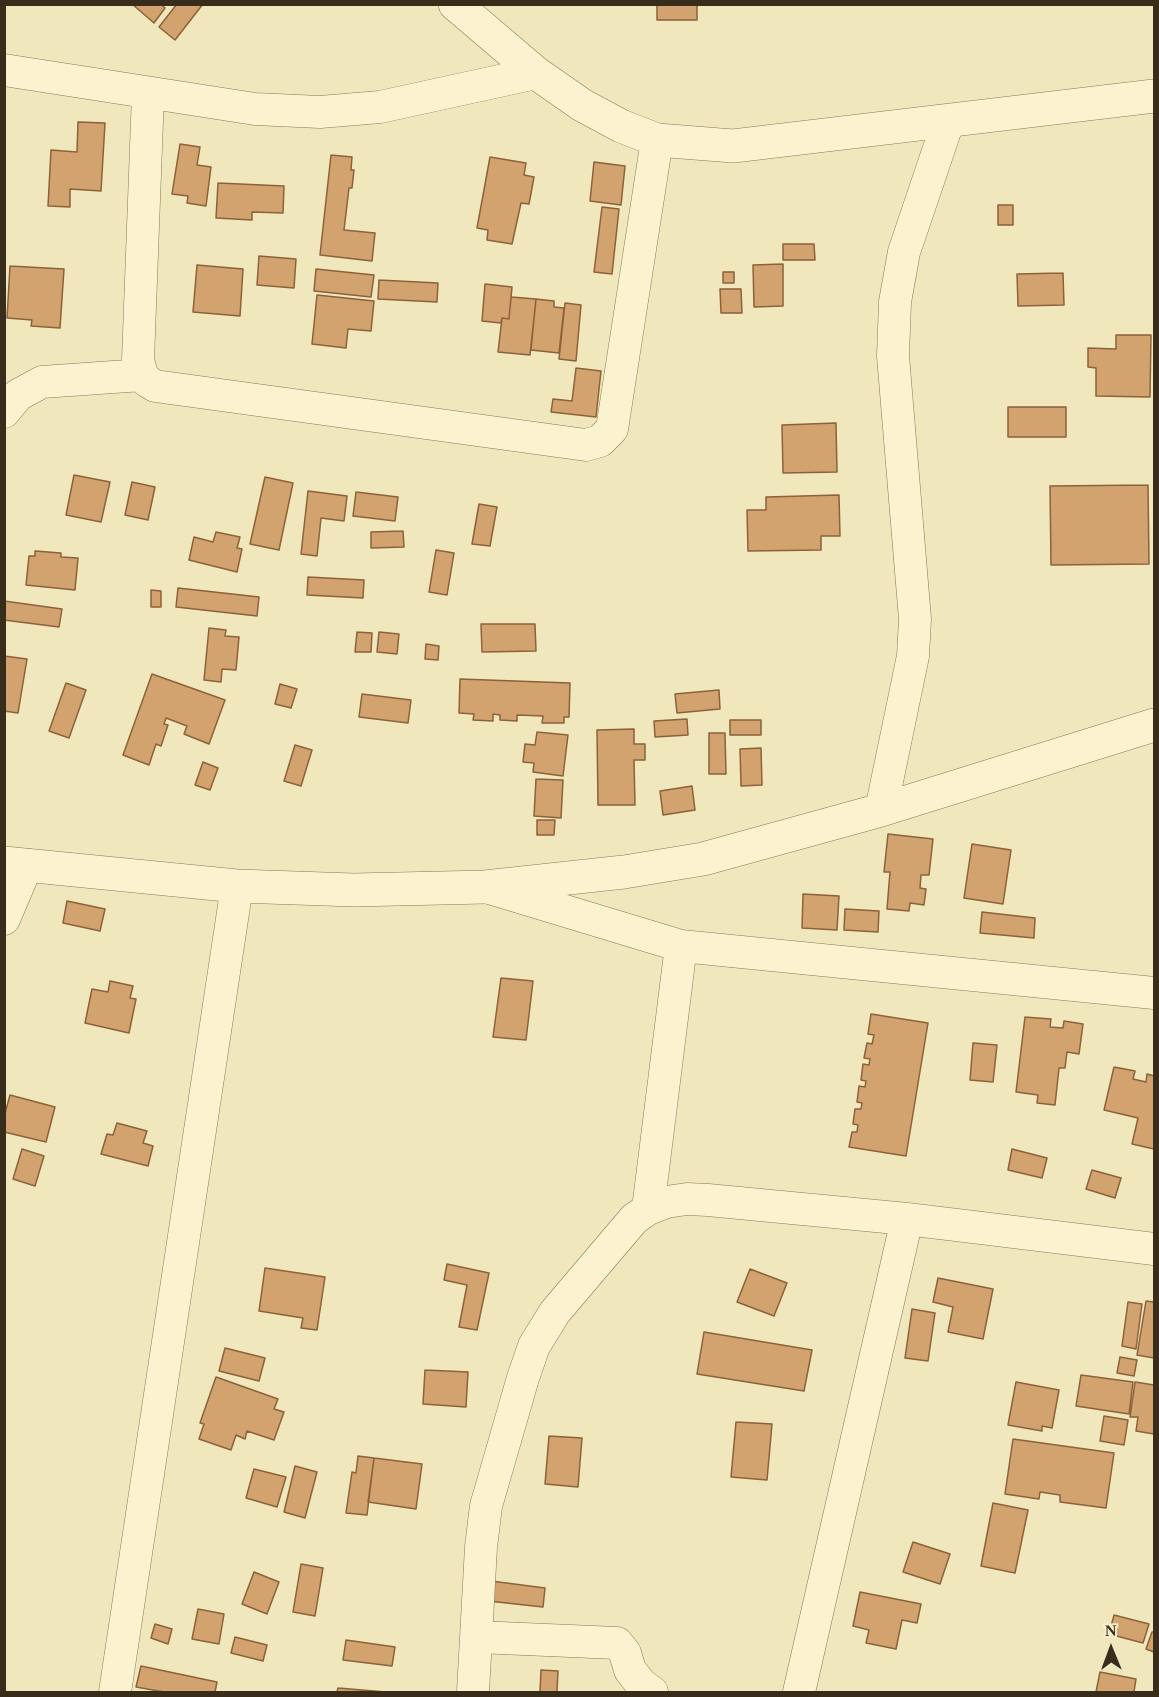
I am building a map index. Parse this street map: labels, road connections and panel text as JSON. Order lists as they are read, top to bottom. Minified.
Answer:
{"north":"top"}
